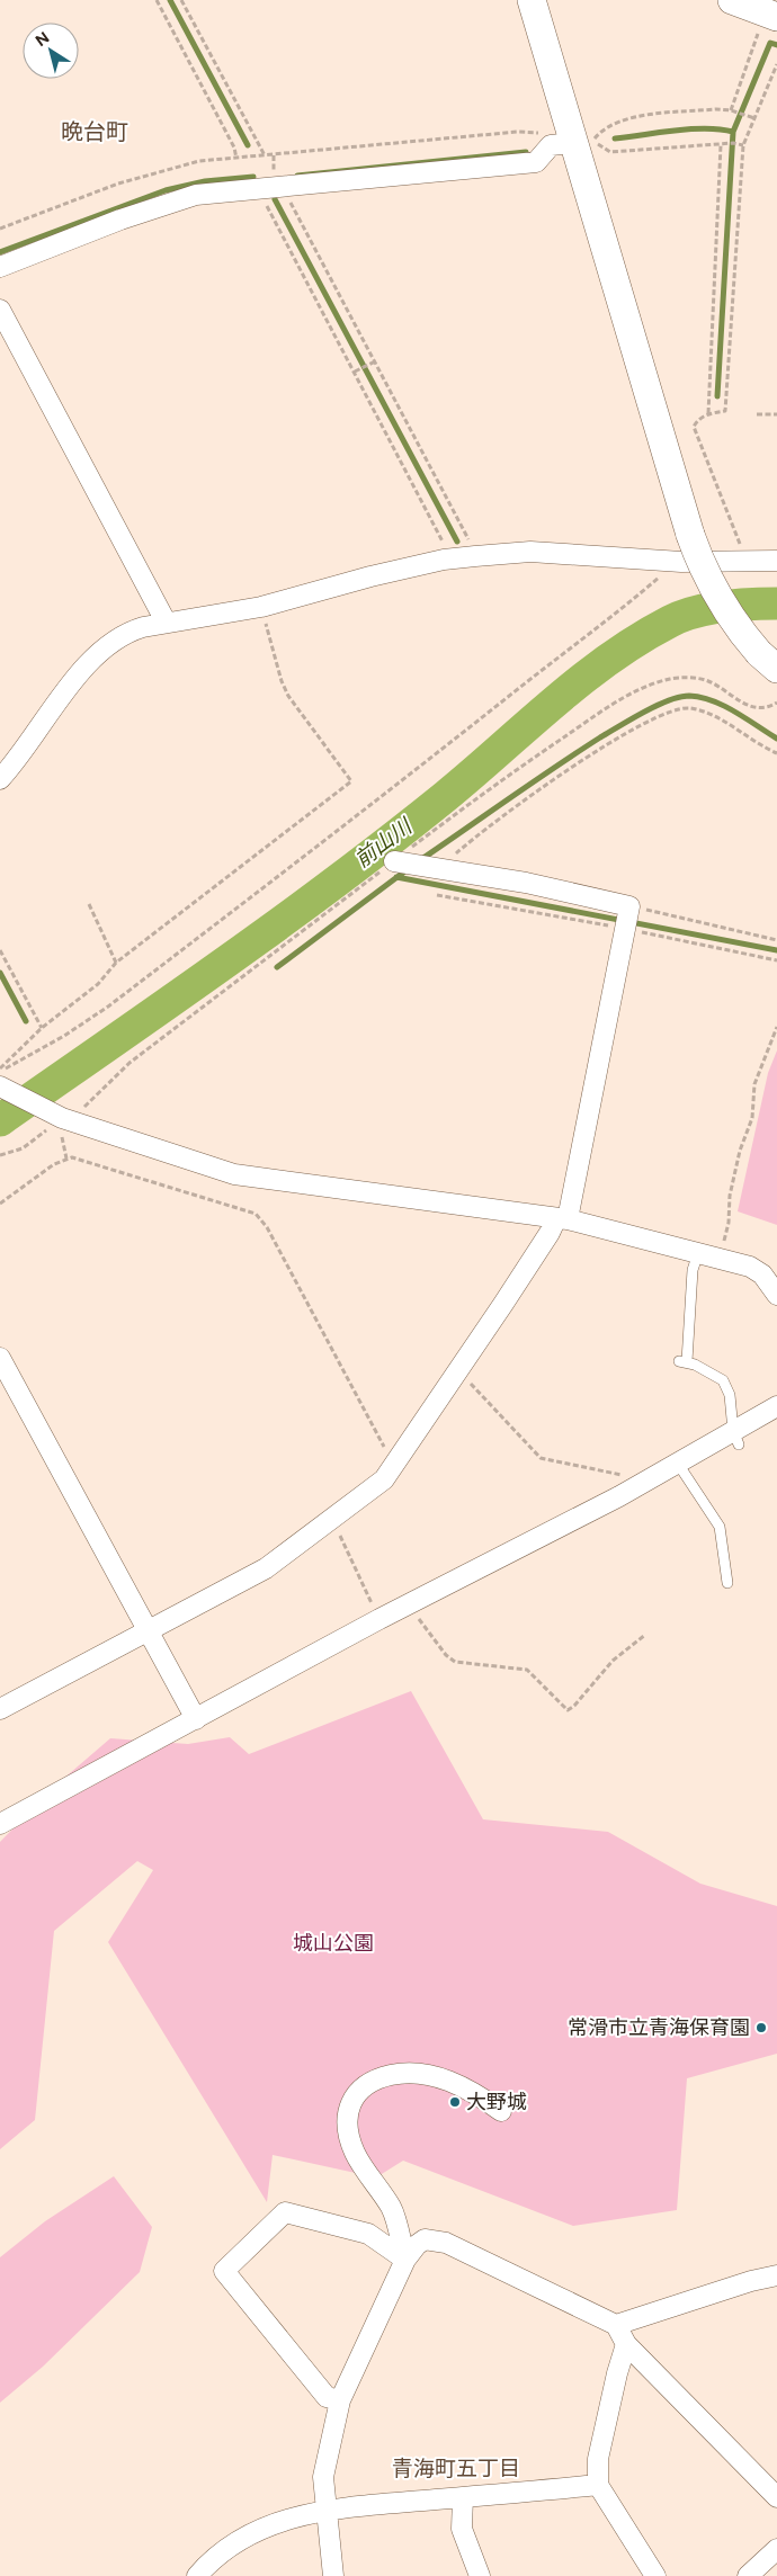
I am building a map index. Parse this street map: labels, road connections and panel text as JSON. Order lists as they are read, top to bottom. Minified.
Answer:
{"districts":["晩台町","青海町五丁目"],"water":["前山川"],"parks":["城山公園"],"places":["常滑市立青海保育園","大野城"],"north":"top left"}
